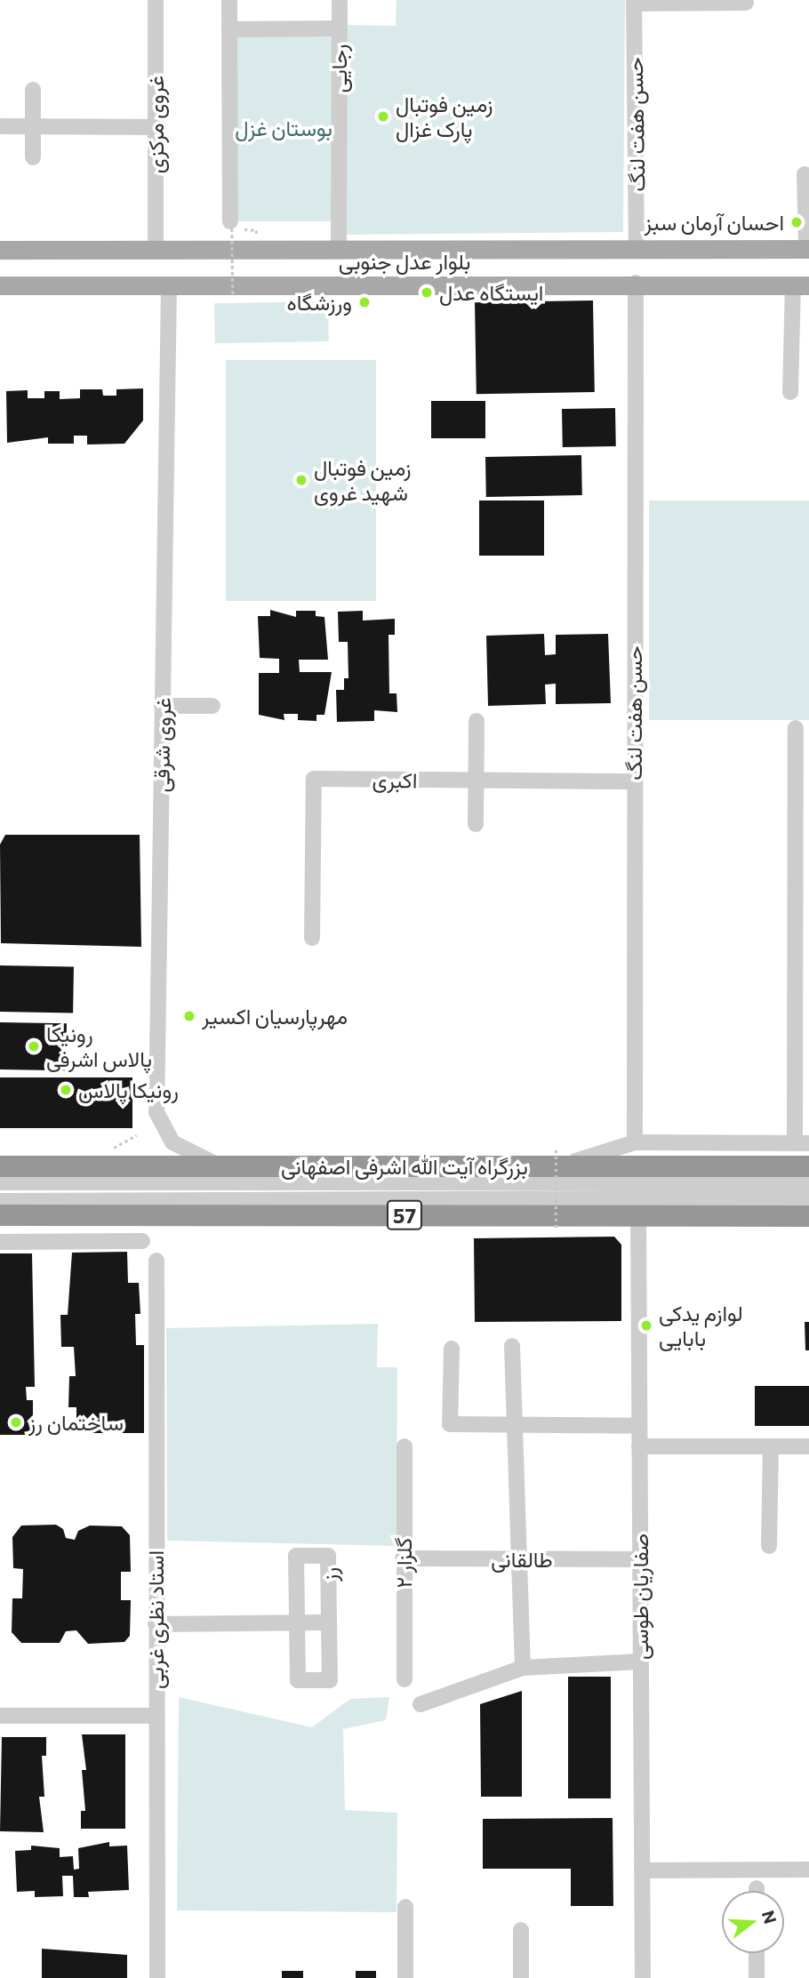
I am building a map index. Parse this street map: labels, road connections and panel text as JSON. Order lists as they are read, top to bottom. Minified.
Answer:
{"streets":{"highway":["بزرگراه آیت الله اشرفی اصفهانی","57"],"main road":["بلوار عدل جنوبی"],"street":["رجایی","غروی مرکزی","حسن هفت لنگ","غروی شرقی","اکبری","طالقانی","گلزار ۲","رز","صفاریان طوسی","استاد نظری غربی"]},"crossings":[["رجایی","بلوار عدل جنوبی"],["غروی مرکزی","بلوار عدل جنوبی"],["حسن هفت لنگ","بلوار عدل جنوبی"],["حسن هفت لنگ","اکبری"],["بلوار عدل جنوبی","غروی شرقی"],["غروی شرقی","بزرگراه آیت الله اشرفی اصفهانی"],["57","صفاریان طوسی"],["طالقانی","گلزار ۲"],["طالقانی","صفاریان طوسی"]],"parks":["بوستان غزل"],"places":["زمین فوتبال پارک غزال","احسان آرمان سبز","ایستگاه عدل","ورزشگاه","زمین فوتبال شهید غروی","مهرپارسیان اکسیر","رونیکا پالاس اشرفی","رونیکا پالاس","لوازم یدکی بابایی","ساختمان رز"],"north":"right"}
